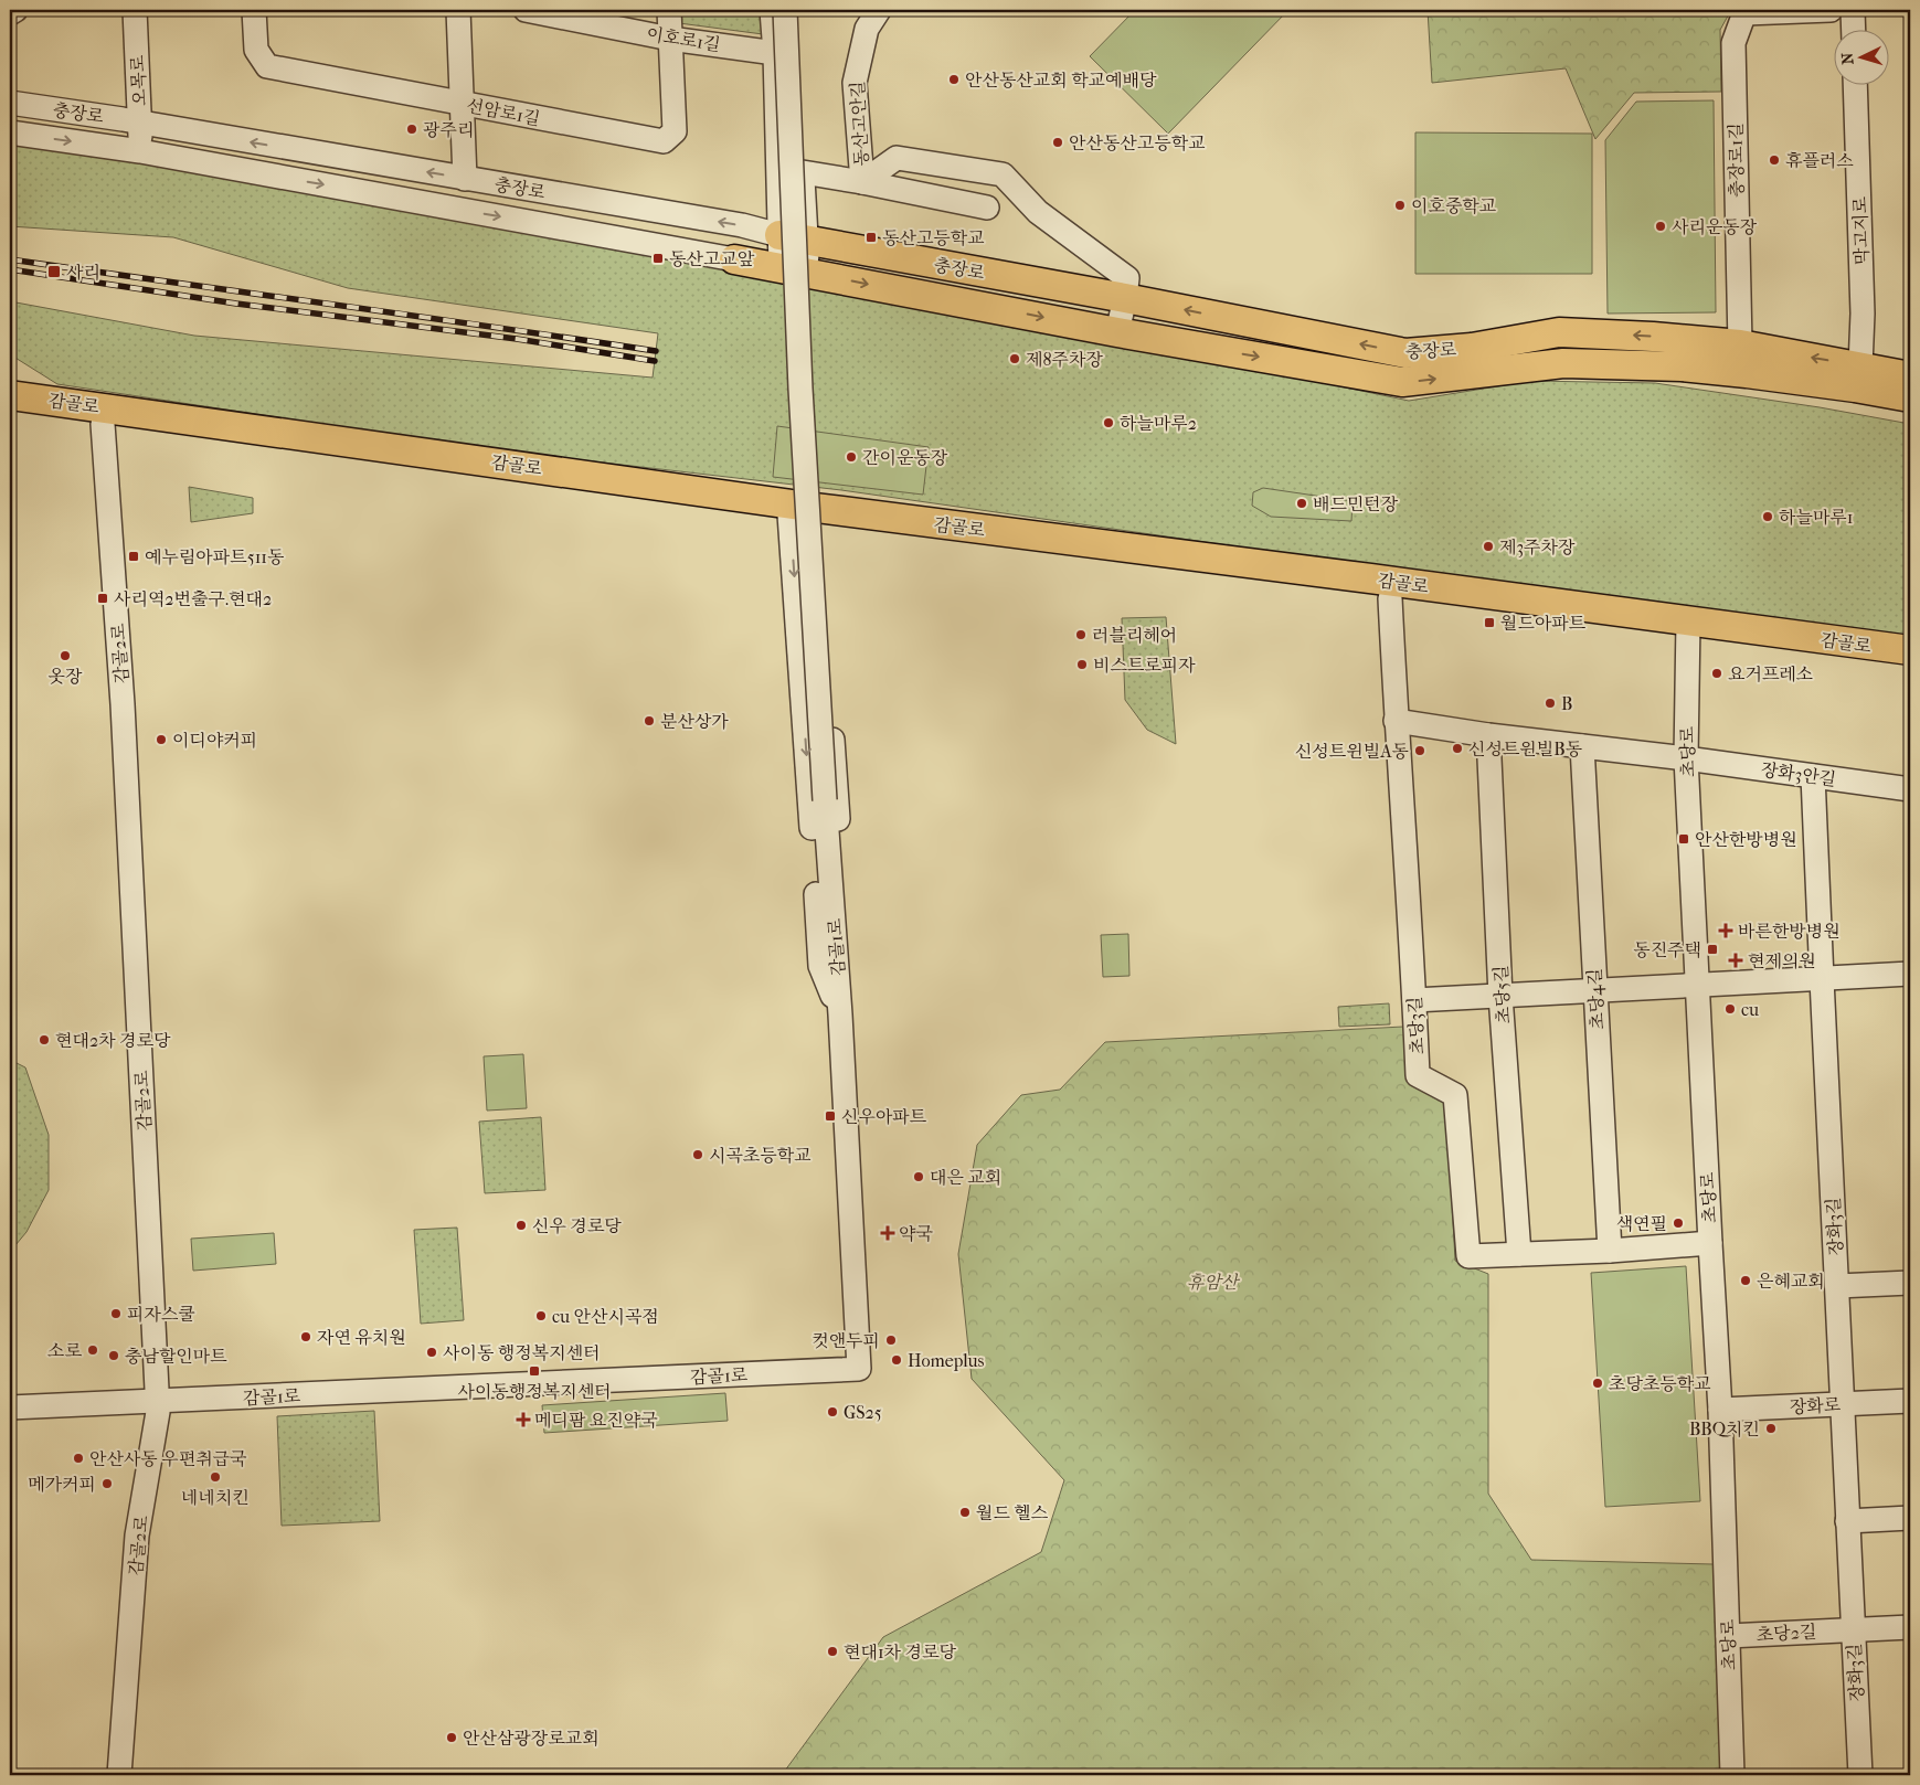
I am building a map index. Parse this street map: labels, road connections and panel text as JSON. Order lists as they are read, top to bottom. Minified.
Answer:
{"streets":{"main road":["충장로","감골로"],"street":["이호로1길","오목로","선암로1길","동산고안길","충장로1길","막고지로","감골2로","초당로","장화3안길","감골1로","초당5길","초당4길","초당3길","장화3길","장화로","초당2길"]},"crossings":[["이호로1길","선암로1길"],["오목로","충장로"],["충장로","충장로1길"],["충장로","막고지로"],["감골로","감골2로"],["감골로","초당로"],["감골로","초당3길"],["감골2로","감골1로"],["초당로","장화3안길"],["초당로","초당3길"],["초당로","장화로"],["초당로","초당2길"],["장화3안길","초당5길"],["장화3안길","초당4길"],["장화3안길","초당3길"],["장화3안길","장화3길"],["초당5길","초당3길"],["초당4길","초당3길"],["장화3길","장화로"],["장화3길","초당2길"]],"parks":["휴암산"],"places":{"other":["안산동산교회 학교예배당","광주리","안산동산고등학교","휴플러스","이호중학교","사리운동장","제8주차장","하늘마루2","간이운동장","배드민턴장","하늘마루1","제3주차장","러블리헤어","옷장","비스트로피자","요거프레소","B","분산상가","이디야커피","신성트윈빌B동","신성트윈빌A동","cu","현대2차 경로당","시곡초등학교","대은 교회","색연필","신우 경로당","은혜교회","피자스쿨","cu 안산시곡점","자연 유치원","컷앤두피","소로","사이동 행정복지센터","충남할인마트","Homeplus","초당초등학교","GS25","BBQ치킨","안산사동 우편취급국","네네치킨","메가커피","월드 헬스","현대1차 경로당","안산삼광장로교회"],"transit":["동산고등학교","동산고교앞","사리","예누림아파트511동","사리역2번출구.현대2","월드아파트","안산한방병원","동진주택","신우아파트","사이동행정복지센터"],"health":["바른한방병원","현제의원","약국","메디팜 요진약국"]},"north":"left"}
